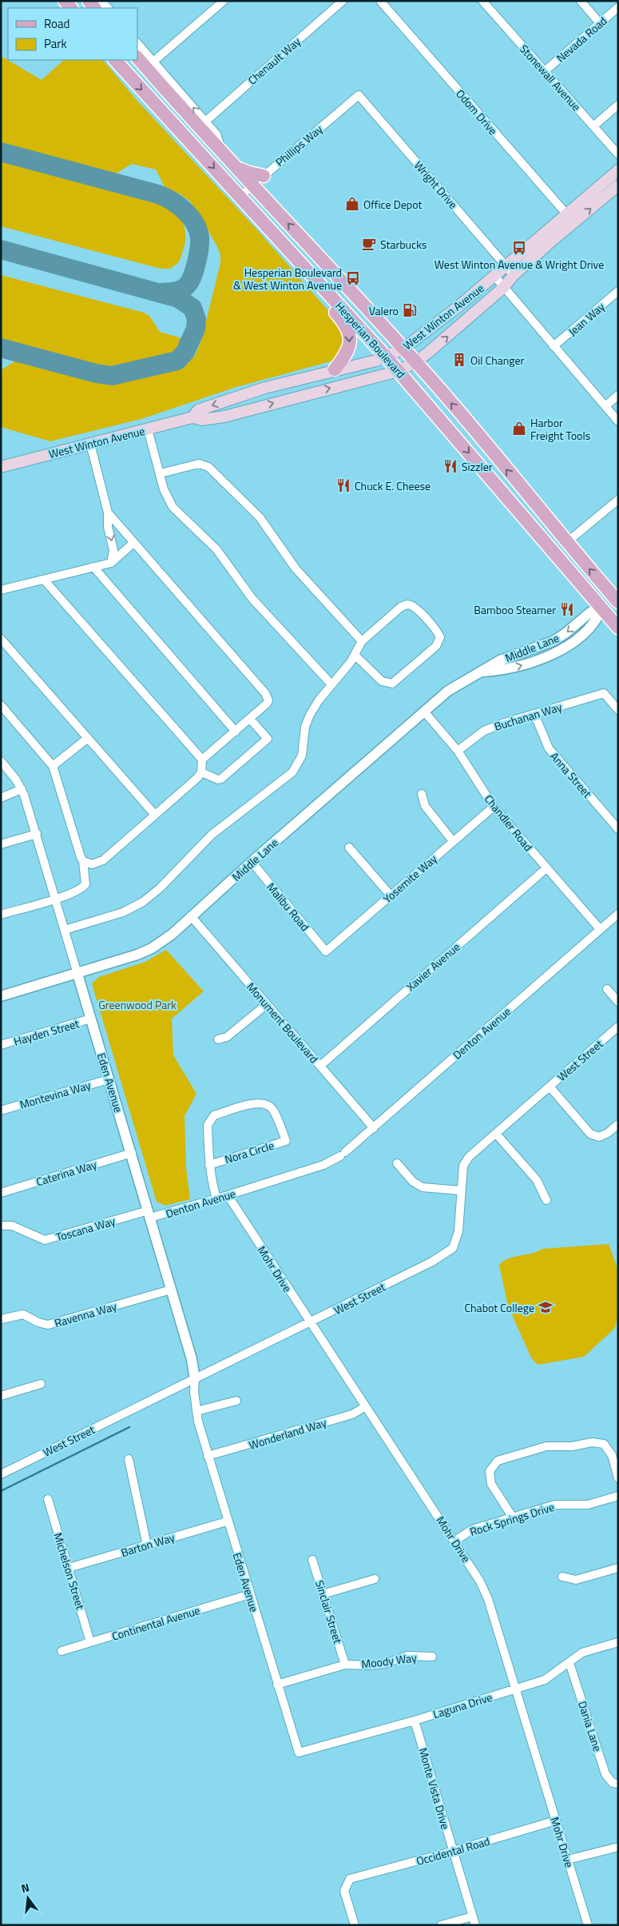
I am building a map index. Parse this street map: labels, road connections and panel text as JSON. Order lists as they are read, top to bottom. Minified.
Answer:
{"streets":{"main road":["West Winton Avenue","Hesperian Boulevard"],"street":["Nevada Road","Chenault Way","Stonewall Avenue","Odom Drive","Phillips Way","Wright Drive","Jean Way","Middle Lane","Buchanan Way","Anna Street","Chandler Road","Yosemite Way","Malibu Road","Xavier Avenue","Monument Boulevard","Hayden Street","Denton Avenue","West Street","Eden Avenue","Montevina Way","Nora Circle","Caterina Way","Toscana Way","Mohr Drive","Ravenna Way","Wonderland Way","Rock Springs Drive","Barton Way","Michelson Street","Sinclair Street","Continental Avenue","Moody Way","Laguna Drive","Dania Lane","Monte Vista Drive","Occidental Road"]},"crossings":[["Nevada Road","Stonewall Avenue"],["Chenault Way","Hesperian Boulevard"],["Odom Drive","West Winton Avenue"],["Phillips Way","Wright Drive"],["Phillips Way","Hesperian Boulevard"],["Wright Drive","West Winton Avenue"],["West Winton Avenue","Hesperian Boulevard"],["Hesperian Boulevard","Middle Lane"],["Middle Lane","Chandler Road"],["Middle Lane","Malibu Road"],["Middle Lane","Monument Boulevard"],["Middle Lane","Eden Avenue"],["Buchanan Way","Anna Street"],["Buchanan Way","Chandler Road"],["Chandler Road","Yosemite Way"],["Chandler Road","Xavier Avenue"],["Chandler Road","Denton Avenue"],["Yosemite Way","Malibu Road"],["Xavier Avenue","Monument Boulevard"],["Monument Boulevard","Denton Avenue"],["Hayden Street","Eden Avenue"],["Denton Avenue","Eden Avenue"],["Denton Avenue","Nora Circle"],["Denton Avenue","Toscana Way"],["Denton Avenue","Mohr Drive"],["West Street","Eden Avenue"],["West Street","Mohr Drive"],["Eden Avenue","Montevina Way"],["Eden Avenue","Caterina Way"],["Eden Avenue","Toscana Way"],["Eden Avenue","Ravenna Way"],["Eden Avenue","Wonderland Way"],["Eden Avenue","Barton Way"],["Eden Avenue","Continental Avenue"],["Eden Avenue","Moody Way"],["Eden Avenue","Laguna Drive"],["Mohr Drive","Wonderland Way"],["Mohr Drive","Rock Springs Drive"],["Mohr Drive","Laguna Drive"],["Mohr Drive","Occidental Road"],["Barton Way","Michelson Street"],["Michelson Street","Continental Avenue"],["Sinclair Street","Moody Way"],["Laguna Drive","Dania Lane"],["Laguna Drive","Monte Vista Drive"],["Monte Vista Drive","Occidental Road"]],"parks":["Greenwood Park"],"places":{"shop":["Office Depot","Harbor Freight Tools"],"cafe":["Starbucks"],"bus stop":["West Winton Avenue & Wright Drive","Hesperian Boulevard & West Winton Avenue"],"fuel station":["Valero"],"building":["Oil Changer"],"restaurant":["Sizzler","Chuck E. Cheese","Bamboo Steamer"],"school or university":["Chabot College"]},"legend":["Road","Park"],"north":"top"}
